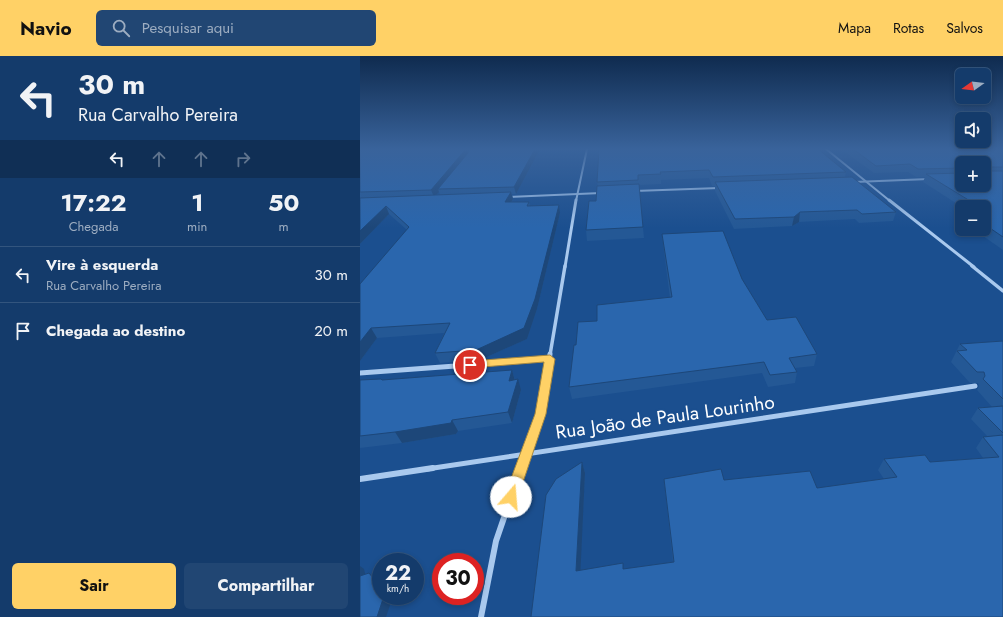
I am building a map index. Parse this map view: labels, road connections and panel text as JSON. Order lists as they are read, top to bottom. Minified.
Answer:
{"streets":{"street":["Rua João de Paula Lourinho"]},"north":"left","page":{"header":"Navio","search":"Pesquisar aqui","nav":["Mapa","Rotas","Salvos"],"turn":["30 m","Rua Carvalho Pereira"],"map_buttons":["+","−"],"eta":["17:22","Chegada","1","min","50","m"],"list":[{"name":"Vire à esquerda","note":"Rua Carvalho Pereira","value":"30 m"},{"name":"Chegada ao destino","value":"20 m"}],"speed":"22 km/h","limit":"30","buttons":["Sair","Compartilhar"]}}
